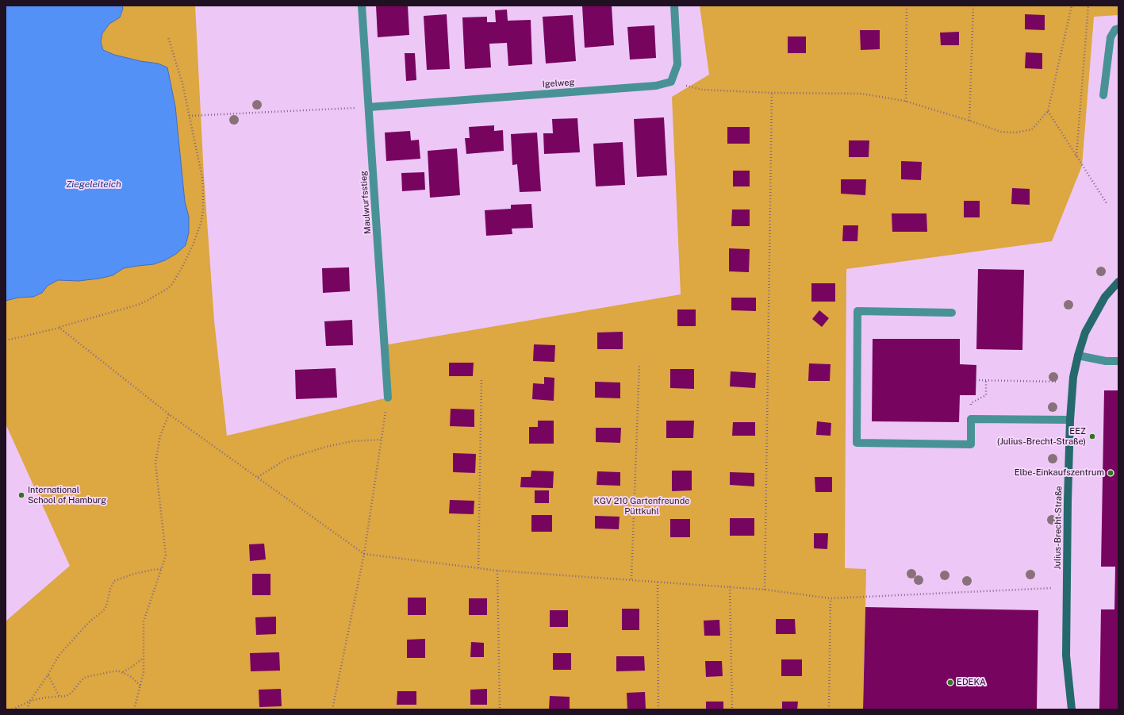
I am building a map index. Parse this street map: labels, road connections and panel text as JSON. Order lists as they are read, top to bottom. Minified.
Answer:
{"streets":{"street":["Igelweg","Maulwurfsstieg","Julius-Brecht-Straße"]},"crossings":[["Igelweg","Maulwurfsstieg"]],"water":["Ziegeleiteich"],"parks":["KGV 210 Gartenfreunde Püttkuhl"],"places":["EEZ (Julius-Brecht-Straße)","Elbe-Einkaufszentrum","International School of Hamburg","EDEKA"]}
